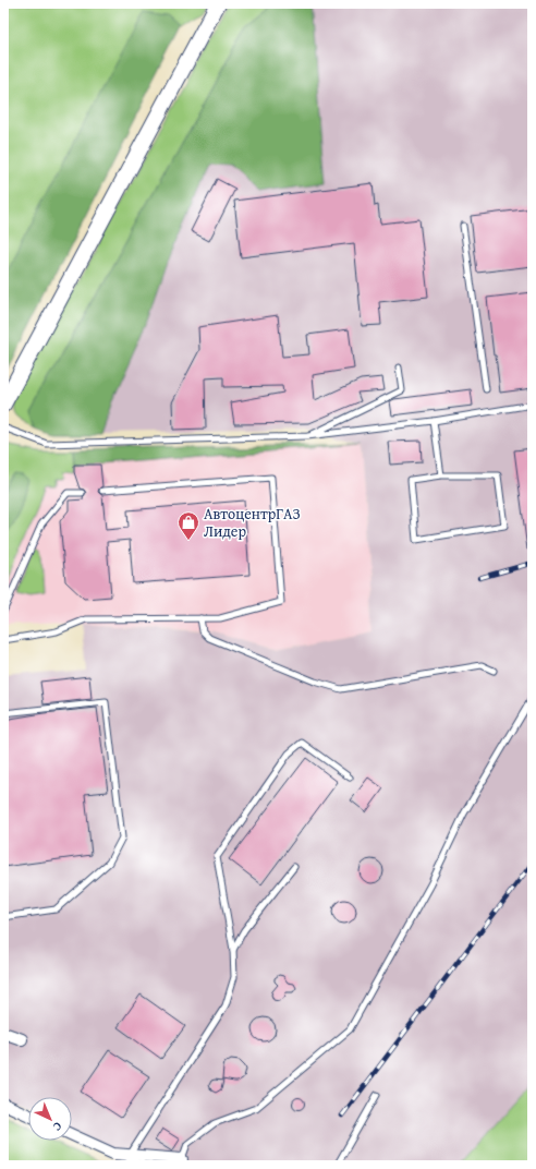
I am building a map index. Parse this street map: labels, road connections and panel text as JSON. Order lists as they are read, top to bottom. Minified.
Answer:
{"places":{"shop":["АвтоцентрГАЗ Лидер"]},"north":"bottom right"}
